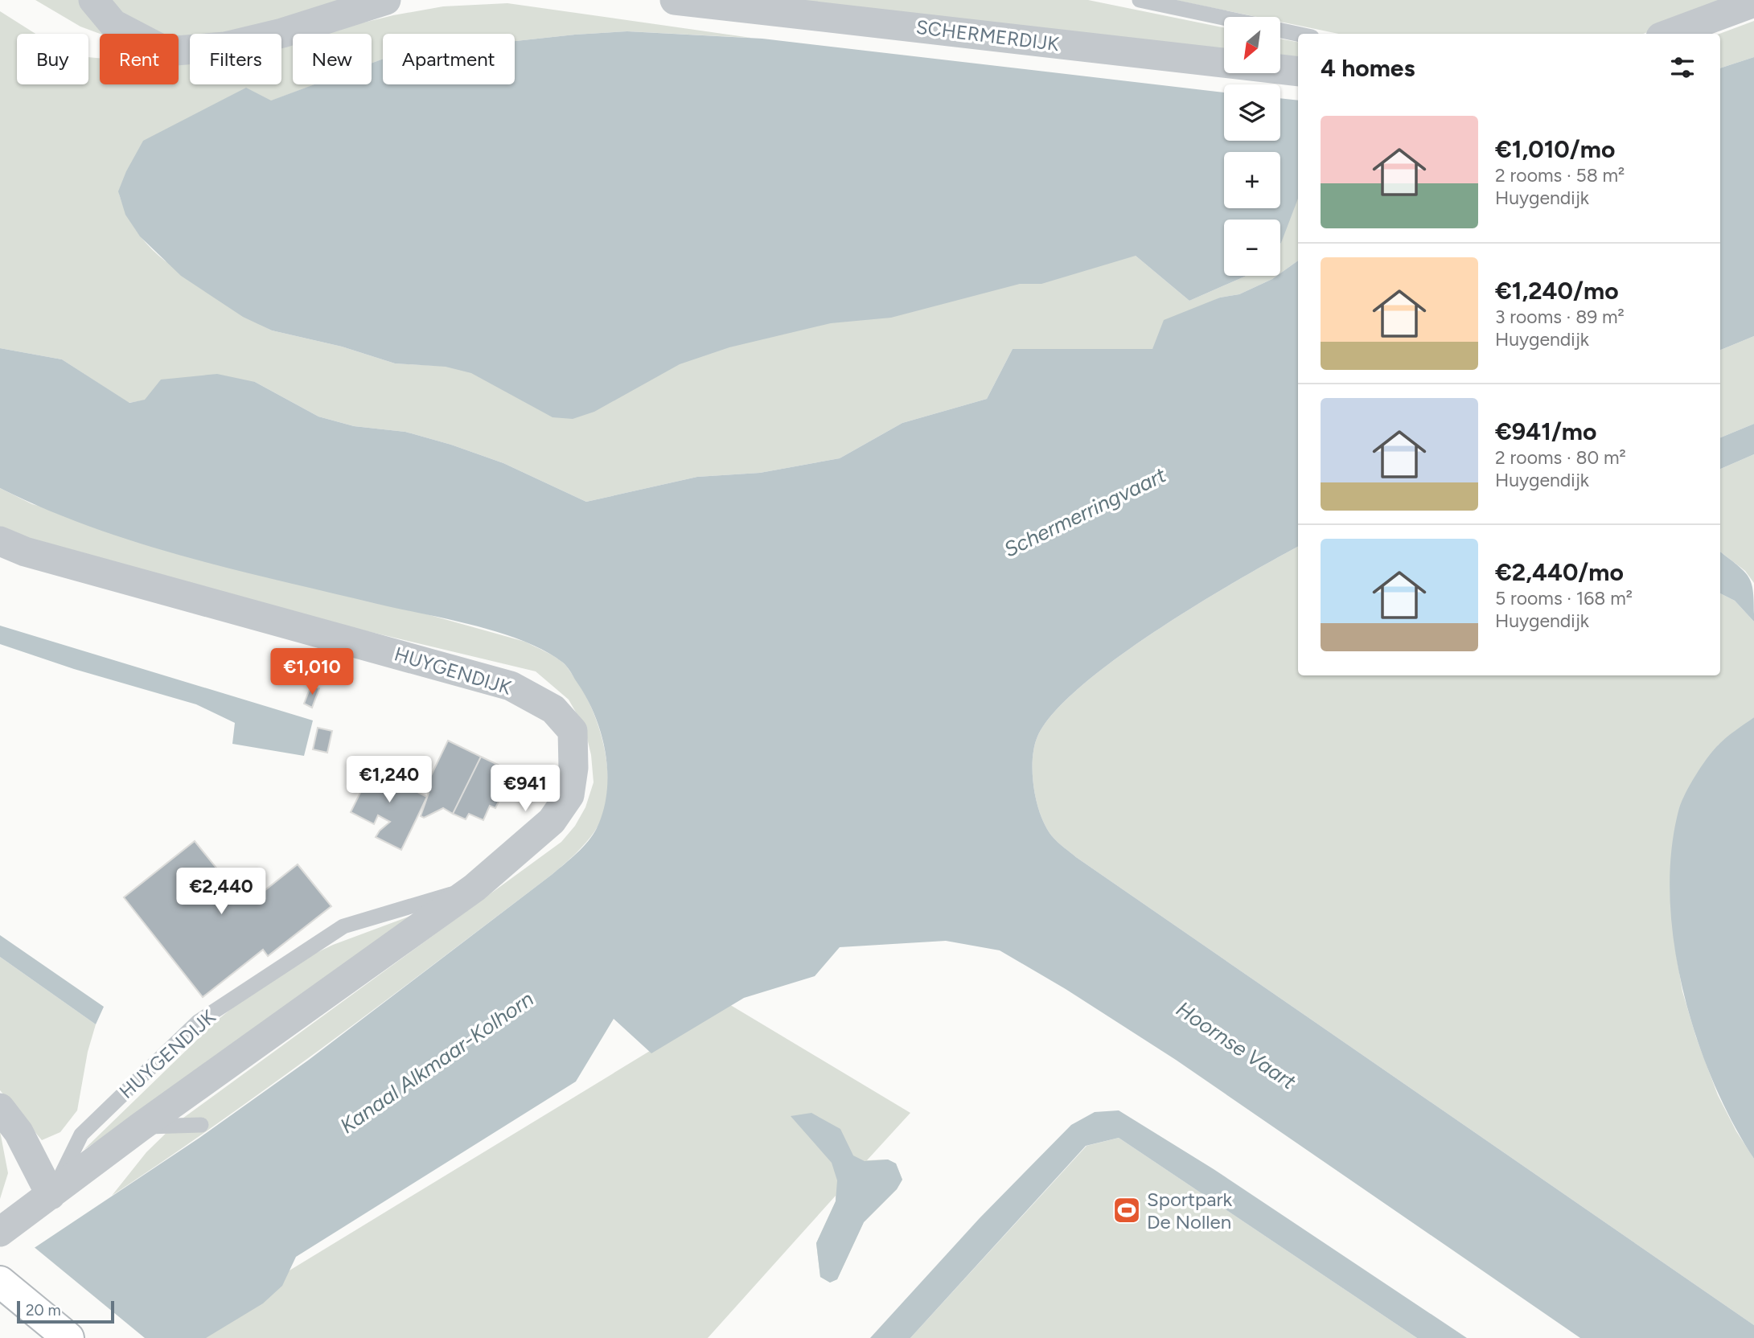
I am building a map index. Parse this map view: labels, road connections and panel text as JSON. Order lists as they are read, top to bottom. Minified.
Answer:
{"streets":{"street":["SCHERMERDIJK","HUYGENDIJK"]},"water":["Schermerringvaart","Hoornse Vaart","Kanaal Alkmaar-Kolhorn"],"places":{"sports":["Sportpark De Nollen"]},"scale_bar":"20 m","north":"bottom left","page":{"map_buttons":["+","−"],"chip":["Buy","Rent","Filters","New","Apartment"],"heading":"4 homes","list":[{"name":"€1,010/mo","note":"2 rooms · 58 m² · Huygendijk"},{"name":"€1,240/mo","note":"3 rooms · 89 m² · Huygendijk"},{"name":"€941/mo","note":"2 rooms · 80 m² · Huygendijk"},{"name":"€2,440/mo","note":"5 rooms · 168 m² · Huygendijk"}],"price":["€1,010","€1,240","€941","€2,440"],"scale":"20 m"}}
